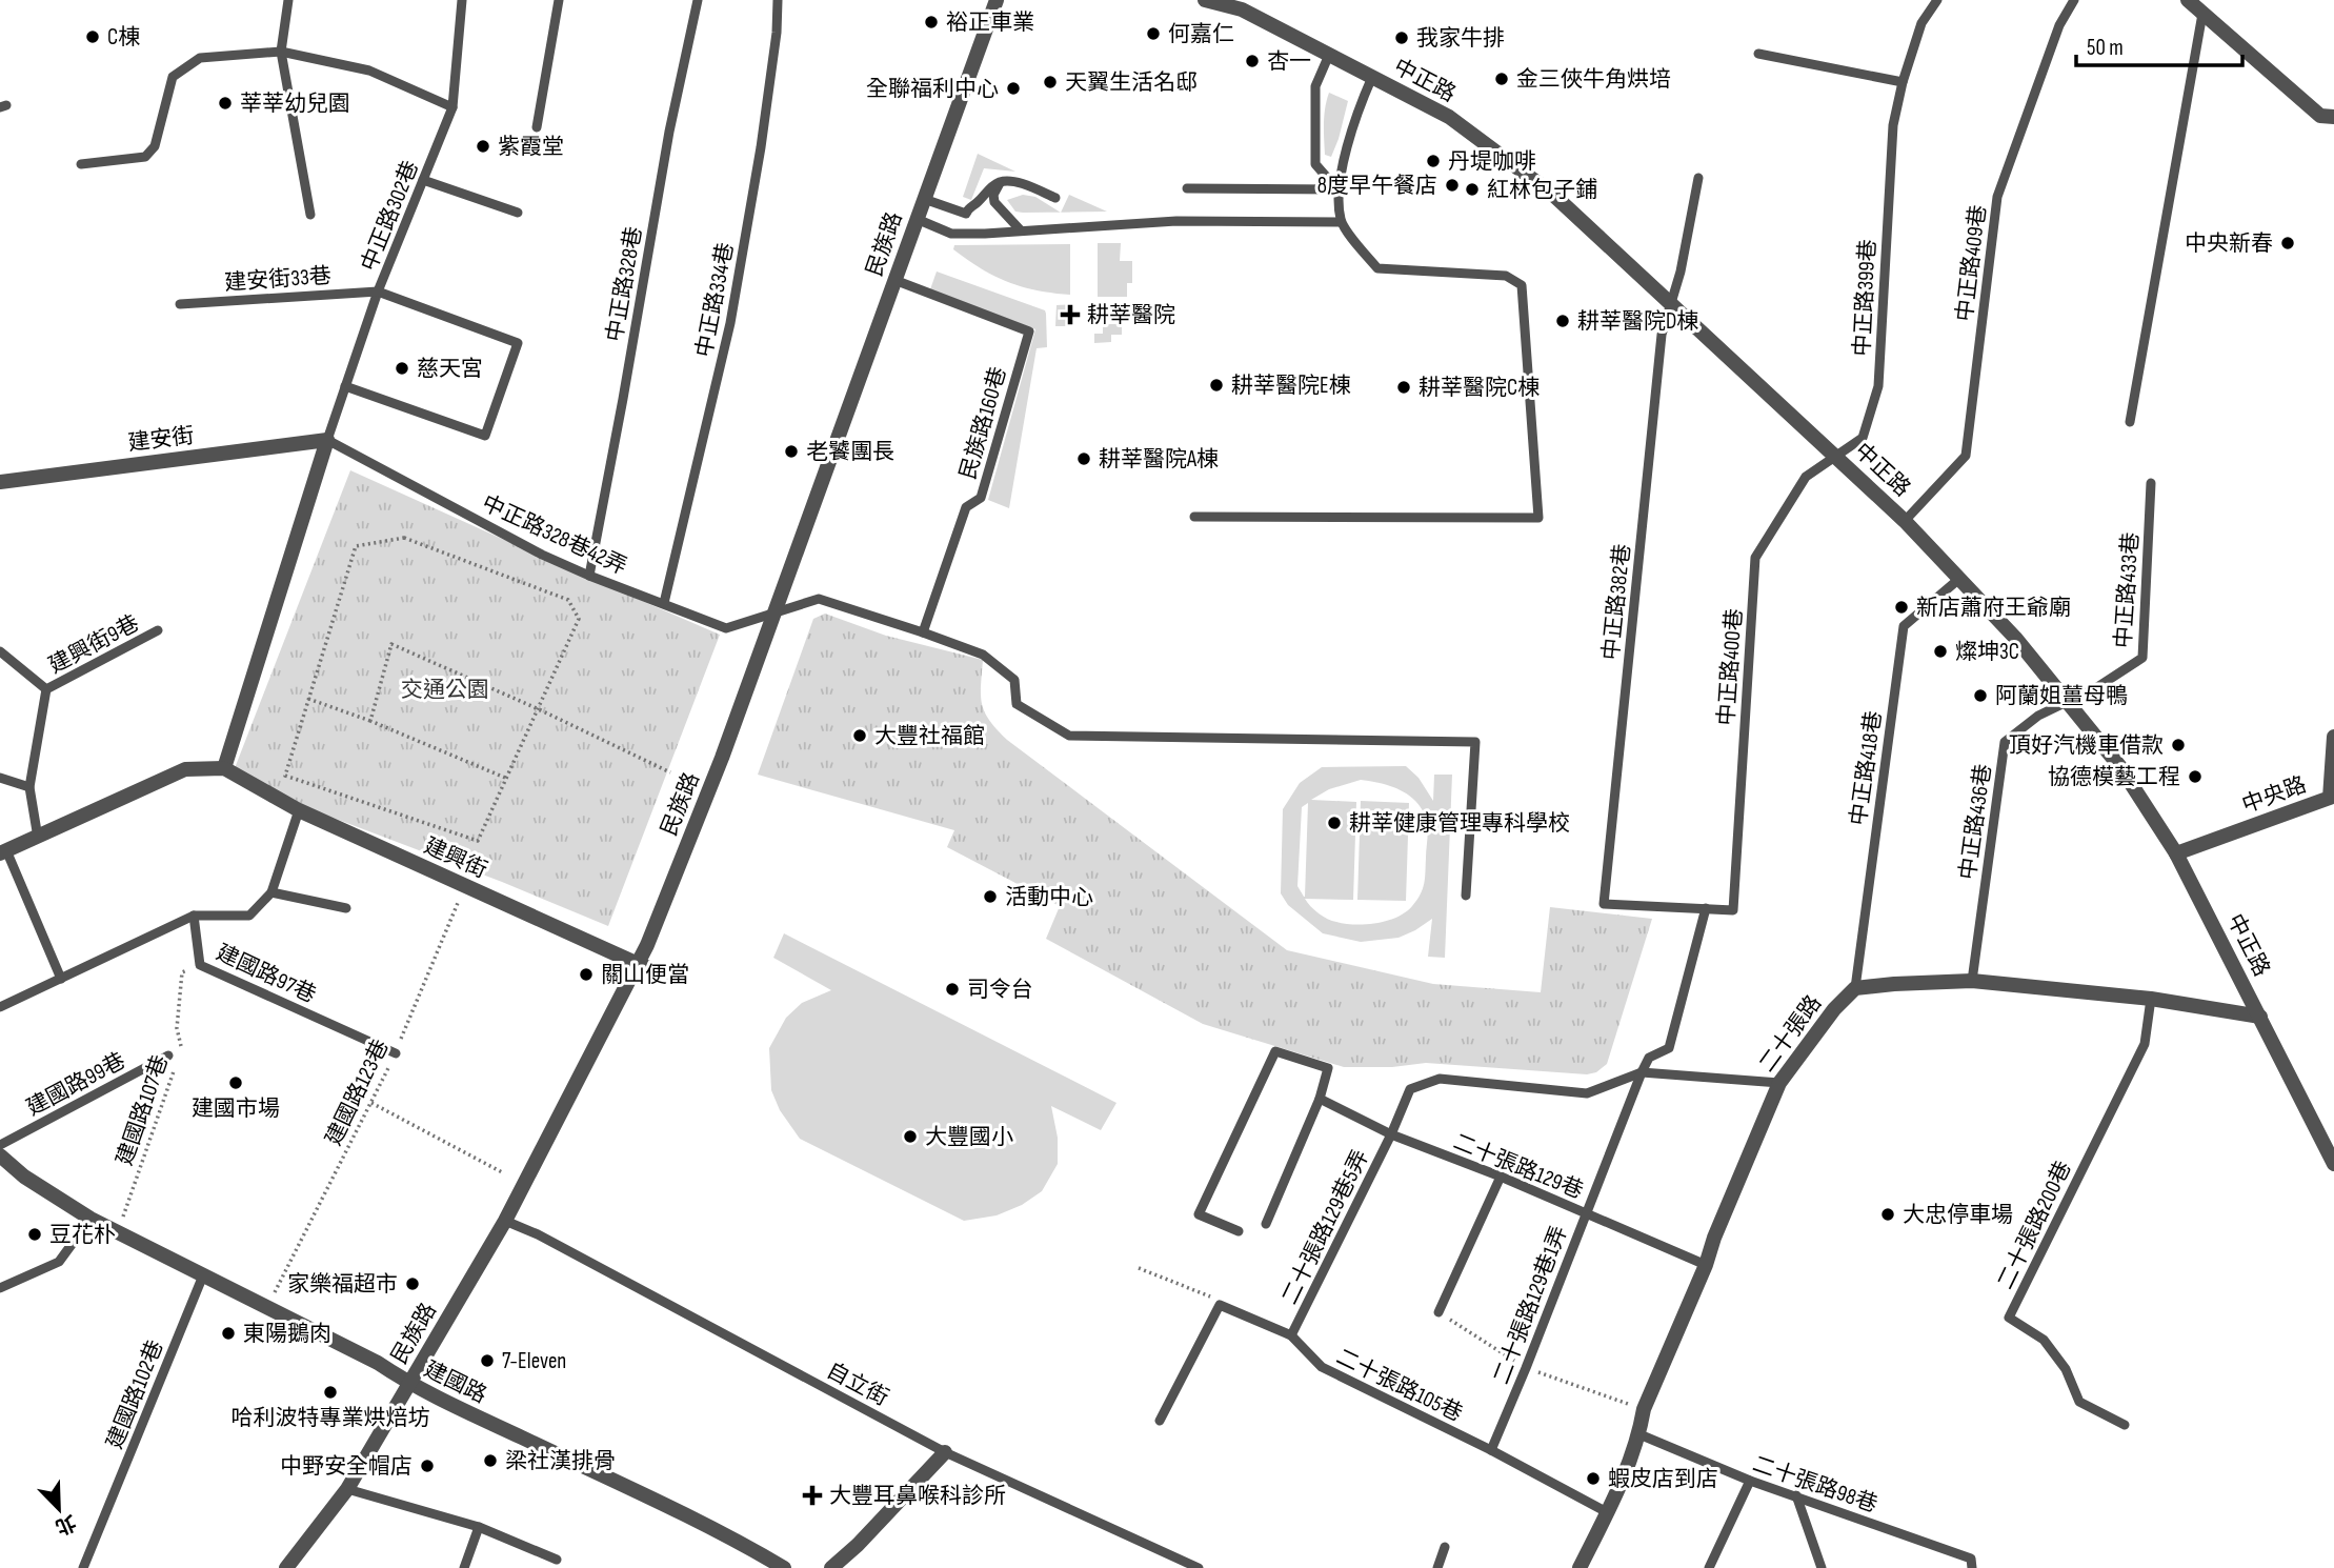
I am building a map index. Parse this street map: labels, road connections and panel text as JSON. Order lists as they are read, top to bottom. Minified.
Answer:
{"streets":{"street":["中正路","民族路","建安街","中央路","建興街","二十張路","建國路"],"lane":["中正路302巷","中正路409巷","建安街33巷","中正路328巷","中正路399巷","中正路334巷","民族路160巷","中正路328巷42弄","中正路433巷","中正路382巷","建興街9巷","中正路400巷","中正路418巷","中正路436巷","建國路97巷","建國路99巷","二十張路129巷","二十張路200巷","二十張路129巷5弄","二十張路129巷1弄","自立街","二十張路105巷","建國路102巷","二十張路98巷"],"path":["建國路123巷","建國路107巷"]},"crossings":[["中正路","中正路409巷"],["中正路","中正路399巷"],["中正路","中正路433巷"],["中正路","中正路382巷"],["中正路","中正路400巷"],["中正路","中正路418巷"],["中正路","中央路"],["中正路","中正路436巷"],["中正路","二十張路"],["中正路302巷","建安街33巷"],["中正路302巷","建安街"],["中正路302巷","中正路328巷42弄"],["民族路","民族路160巷"],["民族路","中正路328巷42弄"],["民族路","建興街"],["民族路","建國路"],["民族路","自立街"],["中正路328巷","中正路328巷42弄"],["中正路399巷","中正路400巷"],["中正路334巷","中正路328巷42弄"],["建安街","中正路328巷42弄"],["中正路433巷","中正路436巷"],["中正路382巷","中正路400巷"],["中正路418巷","二十張路"],["中正路436巷","二十張路"],["建興街","建國路123巷"],["建國路97巷","建國路123巷"],["建國路97巷","建國路107巷"],["二十張路","二十張路129巷"],["二十張路","二十張路200巷"],["二十張路","二十張路105巷"],["二十張路","二十張路98巷"],["建國路99巷","建國路107巷"],["建國路123巷","建國路"],["建國路107巷","建國路"],["二十張路129巷","二十張路129巷5弄"],["二十張路129巷","二十張路129巷1弄"],["二十張路129巷5弄","二十張路129巷1弄"],["二十張路129巷5弄","二十張路105巷"],["二十張路129巷1弄","二十張路105巷"],["建國路","建國路102巷"]],"parks":["交通公園"],"places":{"other":["裕正車業","何嘉仁","C棟","我家牛排","杏一","金三俠牛角烘培","天翼生活名邸","全聯福利中心","莘莘幼兒園","紫霞堂","丹堤咖啡","8度早午餐店","紅林包子鋪","中央新春","耕莘醫院D棟","慈天宮","耕莘醫院E棟","耕莘醫院C棟","老饕團長","耕莘醫院A棟","新店蕭府王爺廟","燦坤3C","阿蘭姐薑母鴨","大豐社福館","頂好汽機車借款","協德模藝工程","耕莘健康管理專科學校","活動中心","關山便當","司令台","建國市場","大豐國小","大忠停車場","豆花朴","家樂福超市","東陽鵝肉","7-Eleven","哈利波特專業烘焙坊","梁社漢排骨","中野安全帽店","蝦皮店到店"],"health":["耕莘醫院","大豐耳鼻喉科診所"]},"scale_bar":"50 m","north":"bottom right"}
